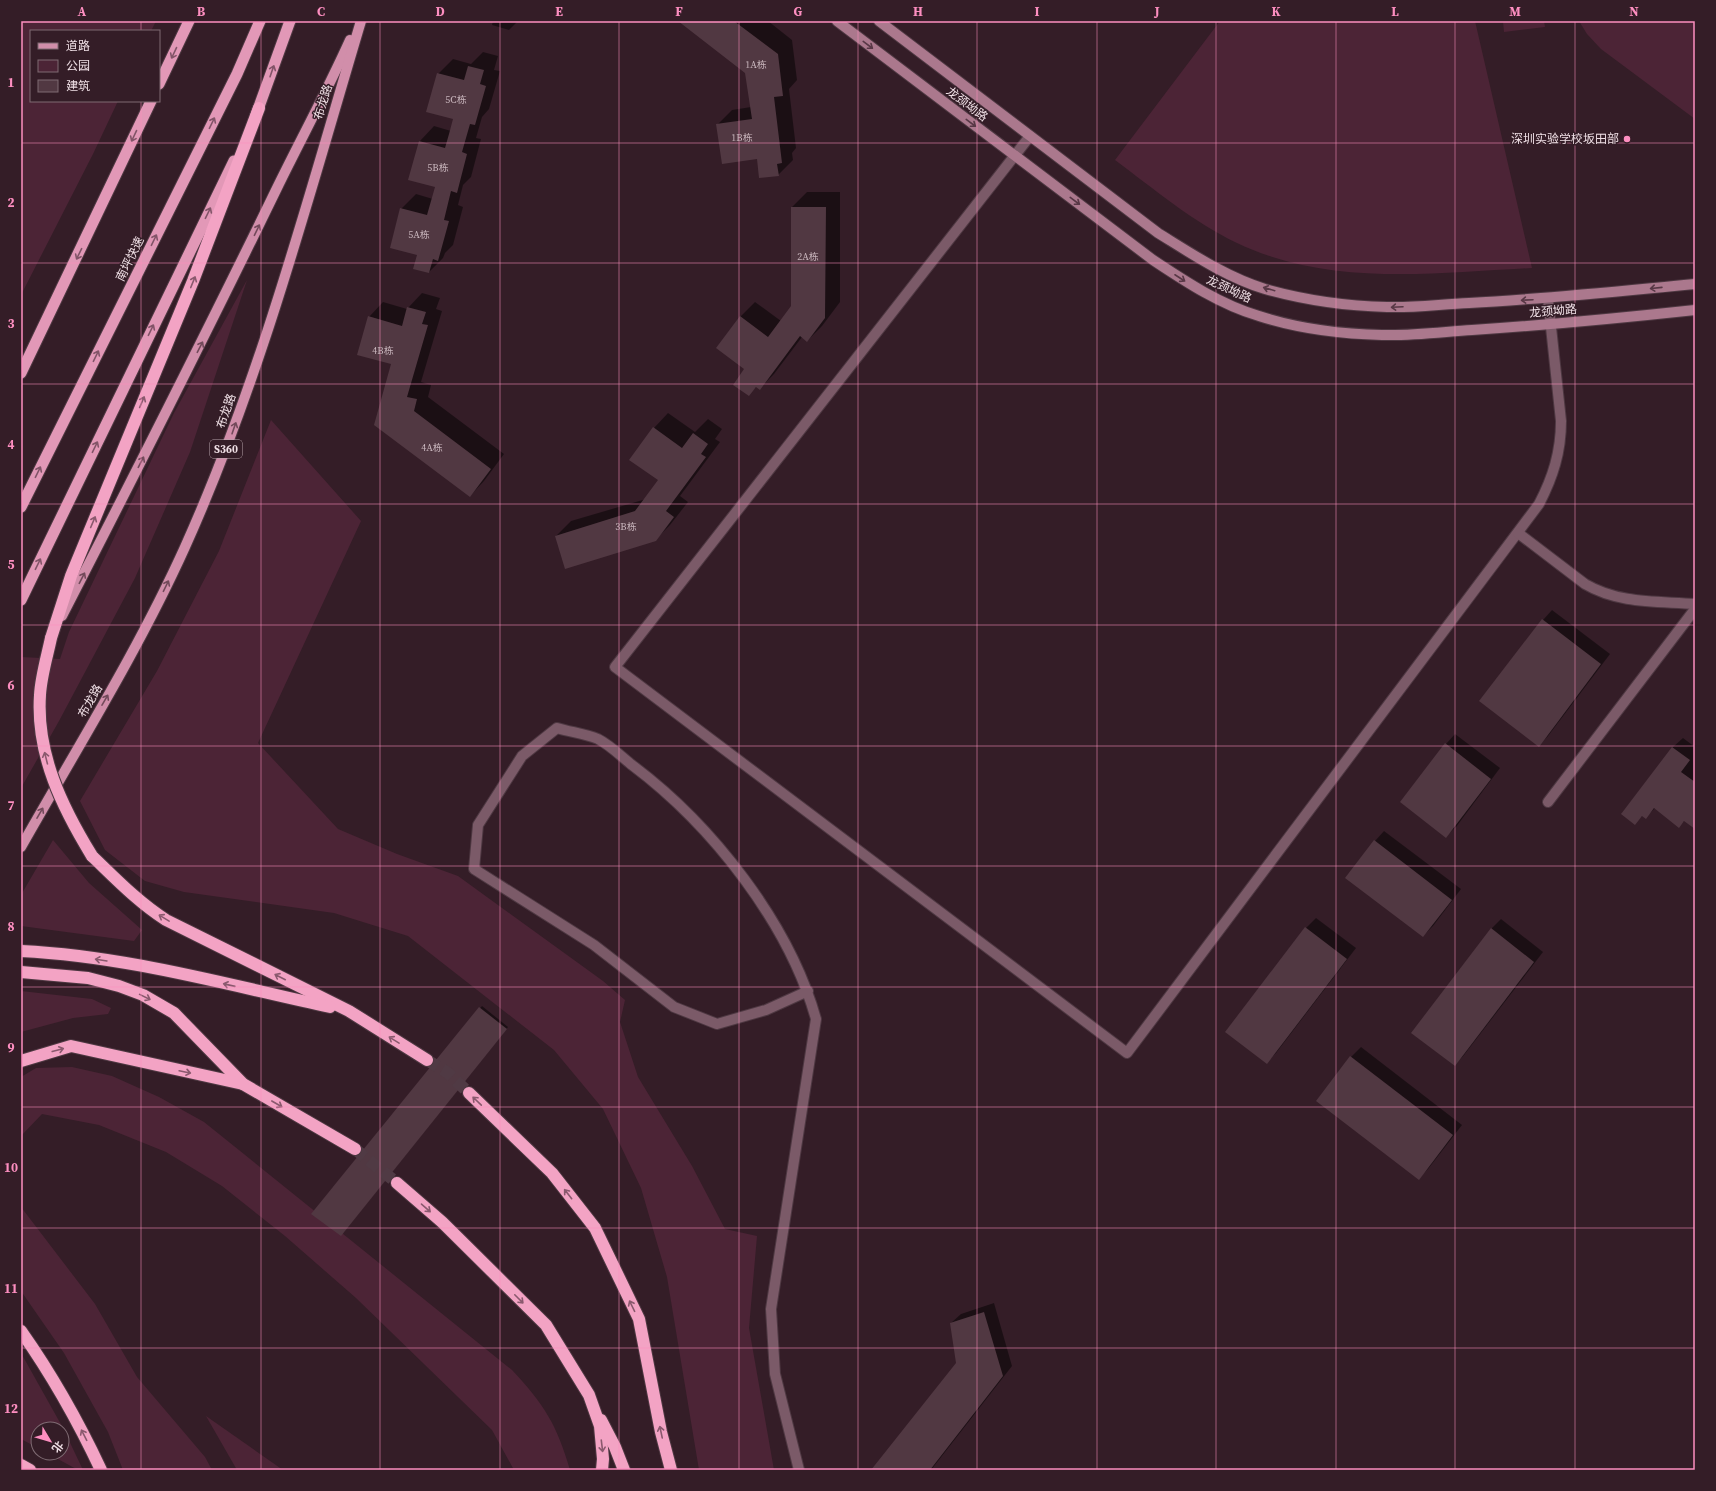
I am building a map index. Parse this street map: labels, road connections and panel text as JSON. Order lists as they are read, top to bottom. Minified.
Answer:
{"streets":{"highway":["南坪快速"],"main road":["布龙路","龙颈坳路","S360"]},"places":["深圳实验学校坂田部"],"house_numbers":["1A栋","5C栋","1B栋","5B栋","5A栋","2A栋","4B栋","4A栋","3B栋"],"legend":["道路","公园","建筑"],"north":"bottom right","grid":{"columns":["A","B","C","D","E","F","G","H","I","J","K","L","M","N"],"rows":["1","2","3","4","5","6","7","8","9","10","11","12"]}}
